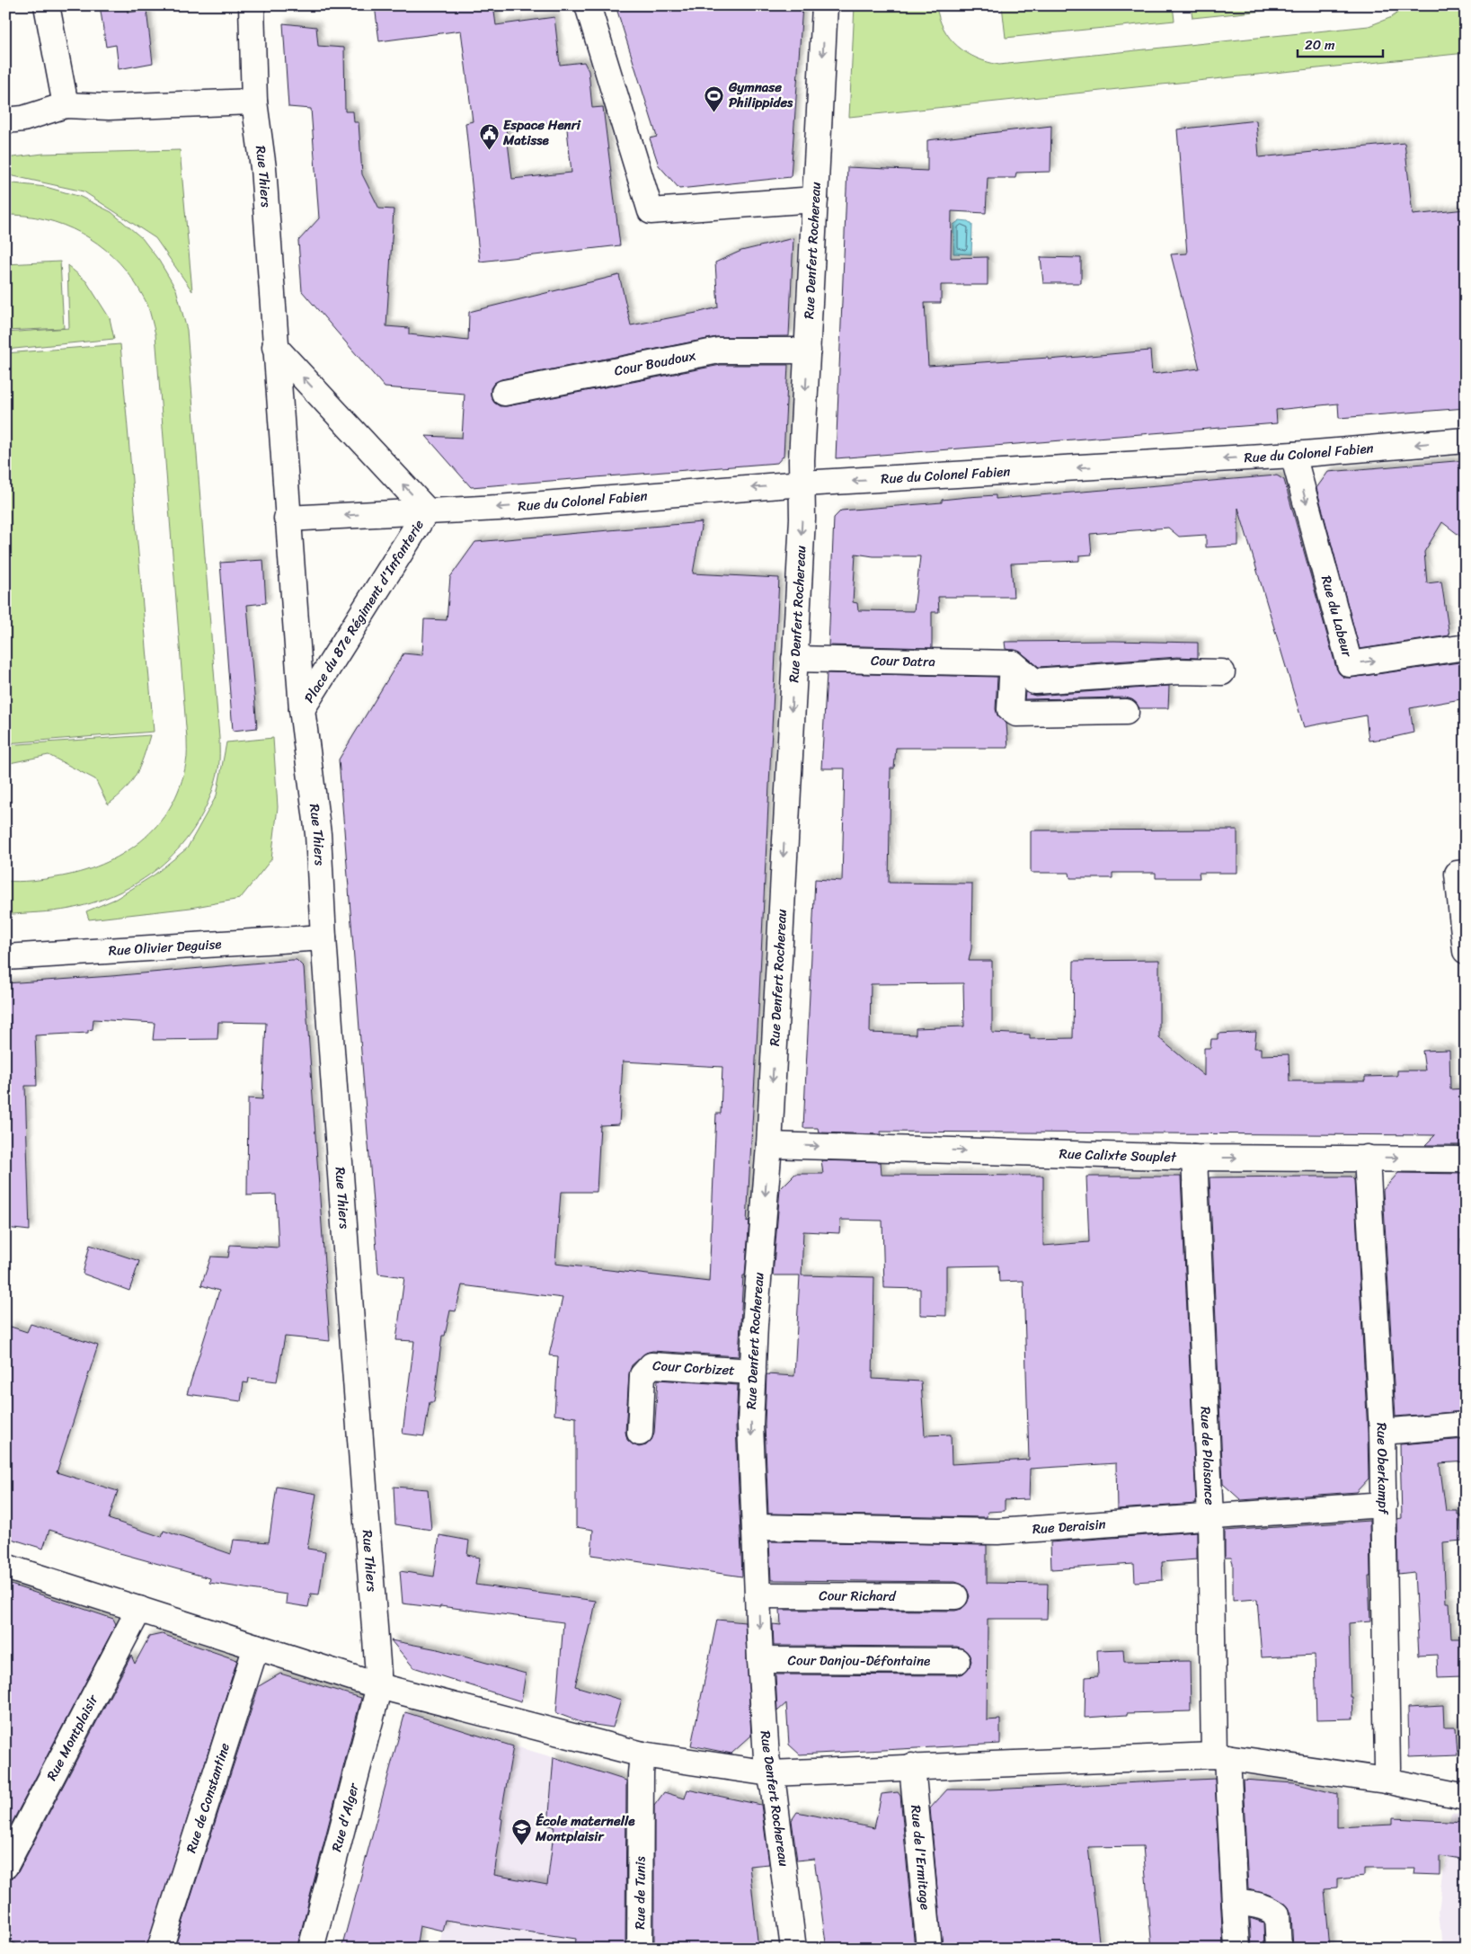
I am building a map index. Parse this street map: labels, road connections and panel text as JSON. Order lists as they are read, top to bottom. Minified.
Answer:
{"streets":{"street":["Rue Thiers","Rue Denfert Rochereau","Cour Boudoux","Rue du Colonel Fabien","Place du 87e Régiment d'Infanterie","Rue du Labeur","Cour Datra","Rue Olivier Deguise","Rue Calixte Souplet","Cour Corbizet","Rue de Plaisance","Rue Oberkampf","Rue Deraisin","Cour Richard","Cour Danjou-Défontaine","Rue Montplaisir","Rue de Constantine","Rue d'Alger","Rue de l'Ermitage","Rue de Tunis"]},"crossings":[["Rue Thiers","Place du 87e Régiment d'Infanterie"],["Rue Thiers","Rue Olivier Deguise"],["Rue Thiers","Rue d'Alger"],["Rue Denfert Rochereau","Cour Boudoux"],["Rue Denfert Rochereau","Rue du Colonel Fabien"],["Rue Denfert Rochereau","Cour Datra"],["Rue Denfert Rochereau","Rue Calixte Souplet"],["Rue Denfert Rochereau","Cour Corbizet"],["Rue Denfert Rochereau","Rue Deraisin"],["Rue Denfert Rochereau","Cour Richard"],["Rue Denfert Rochereau","Cour Danjou-Défontaine"],["Rue du Colonel Fabien","Place du 87e Régiment d'Infanterie"],["Rue du Colonel Fabien","Rue du Labeur"],["Rue Calixte Souplet","Rue de Plaisance"],["Rue Calixte Souplet","Rue Oberkampf"],["Rue de Plaisance","Rue Deraisin"],["Rue Oberkampf","Rue Deraisin"]],"one_way":["Rue Denfert Rochereau","Rue du Colonel Fabien","Rue Calixte Souplet"],"places":{"sports":["Gymnase Philippides"],"public building":["Espace Henri Matisse"],"school or university":["École maternelle Montplaisir"]},"scale_bar":"20 m"}
